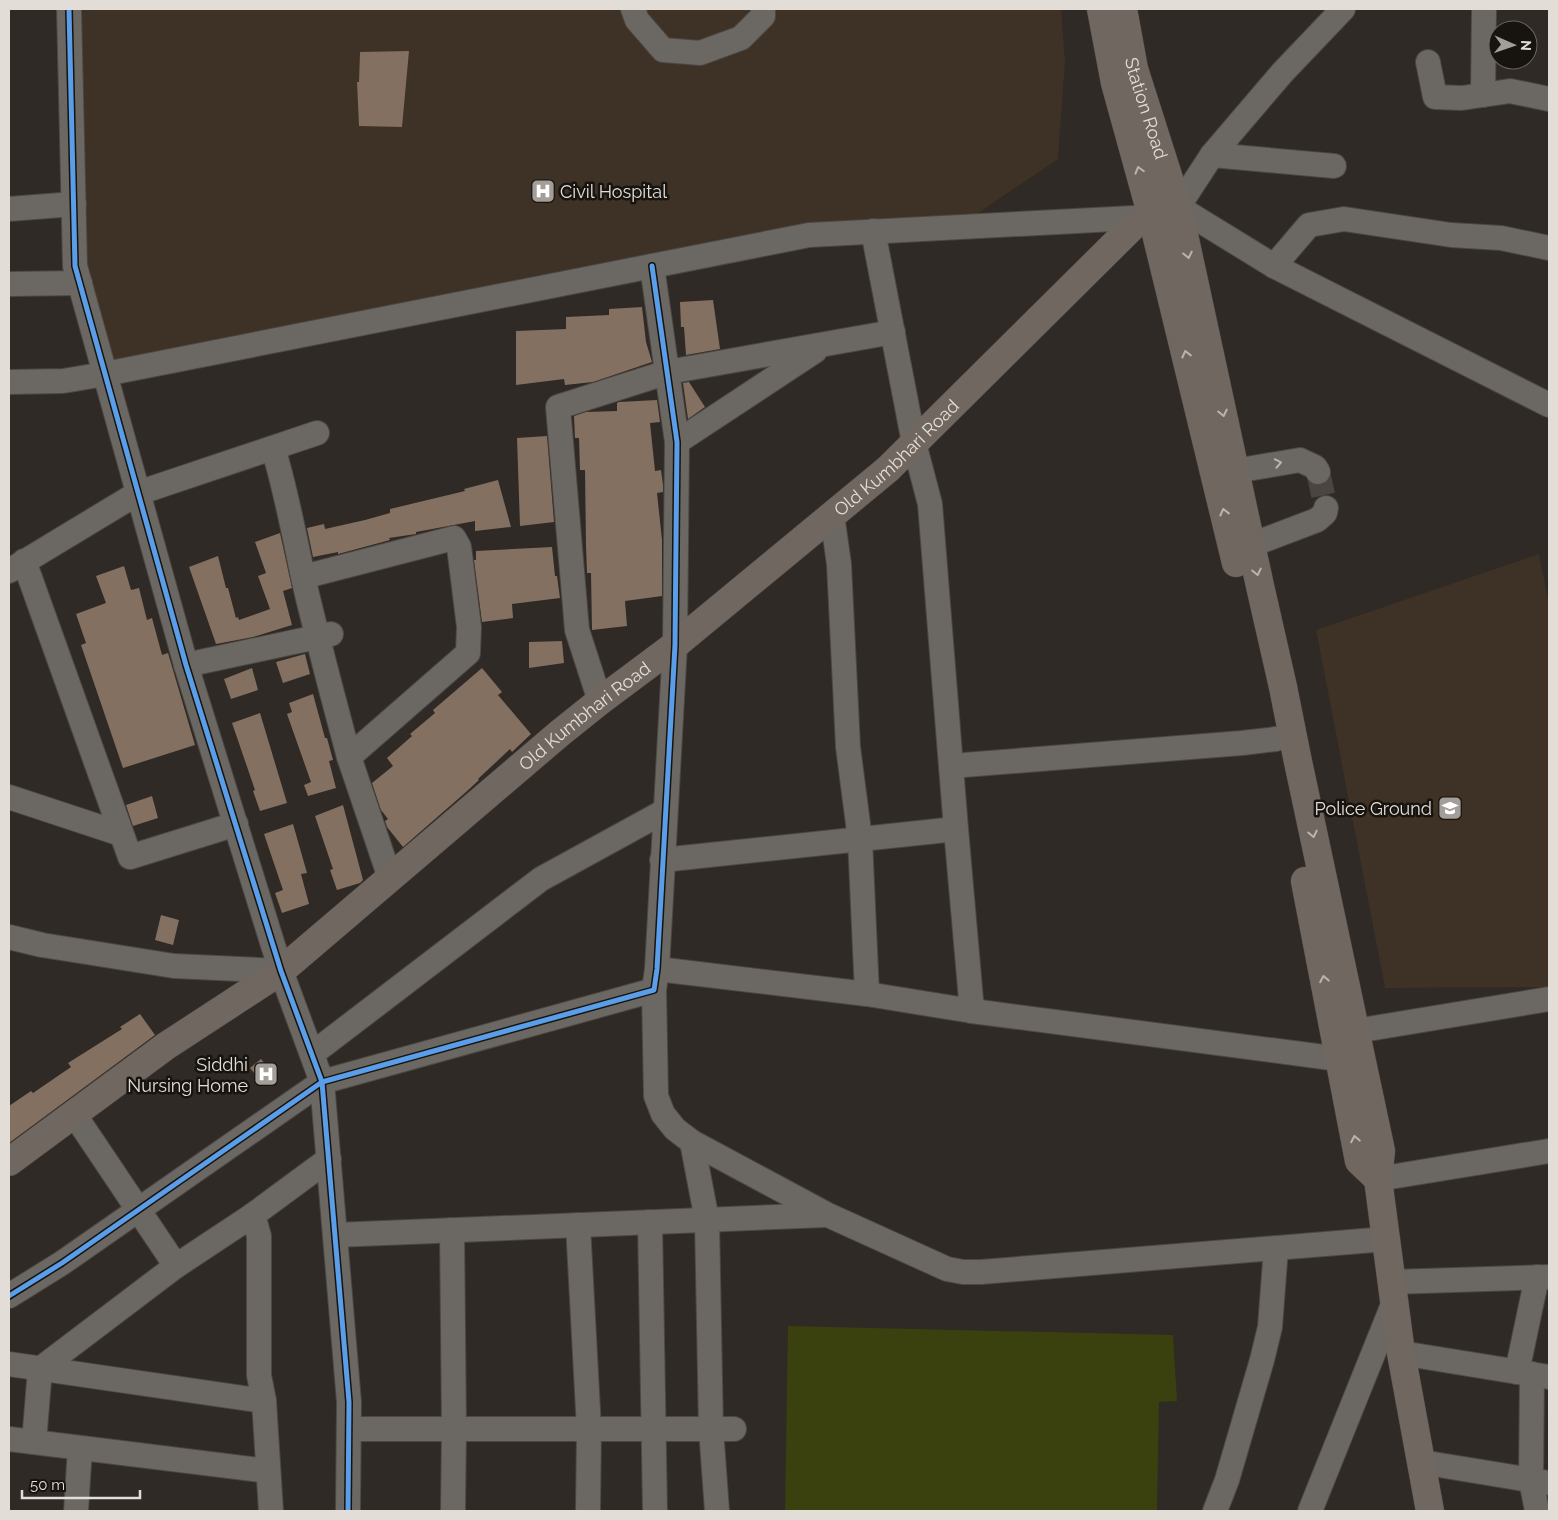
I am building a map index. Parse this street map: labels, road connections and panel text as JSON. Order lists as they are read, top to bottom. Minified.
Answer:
{"streets":{"main road":["Station Road","Old Kumbhari Road"]},"places":{"hospital":["Civil Hospital","Siddhi Nursing Home"],"school or university":["Police Ground"]},"scale_bar":"50 m","north":"right"}
